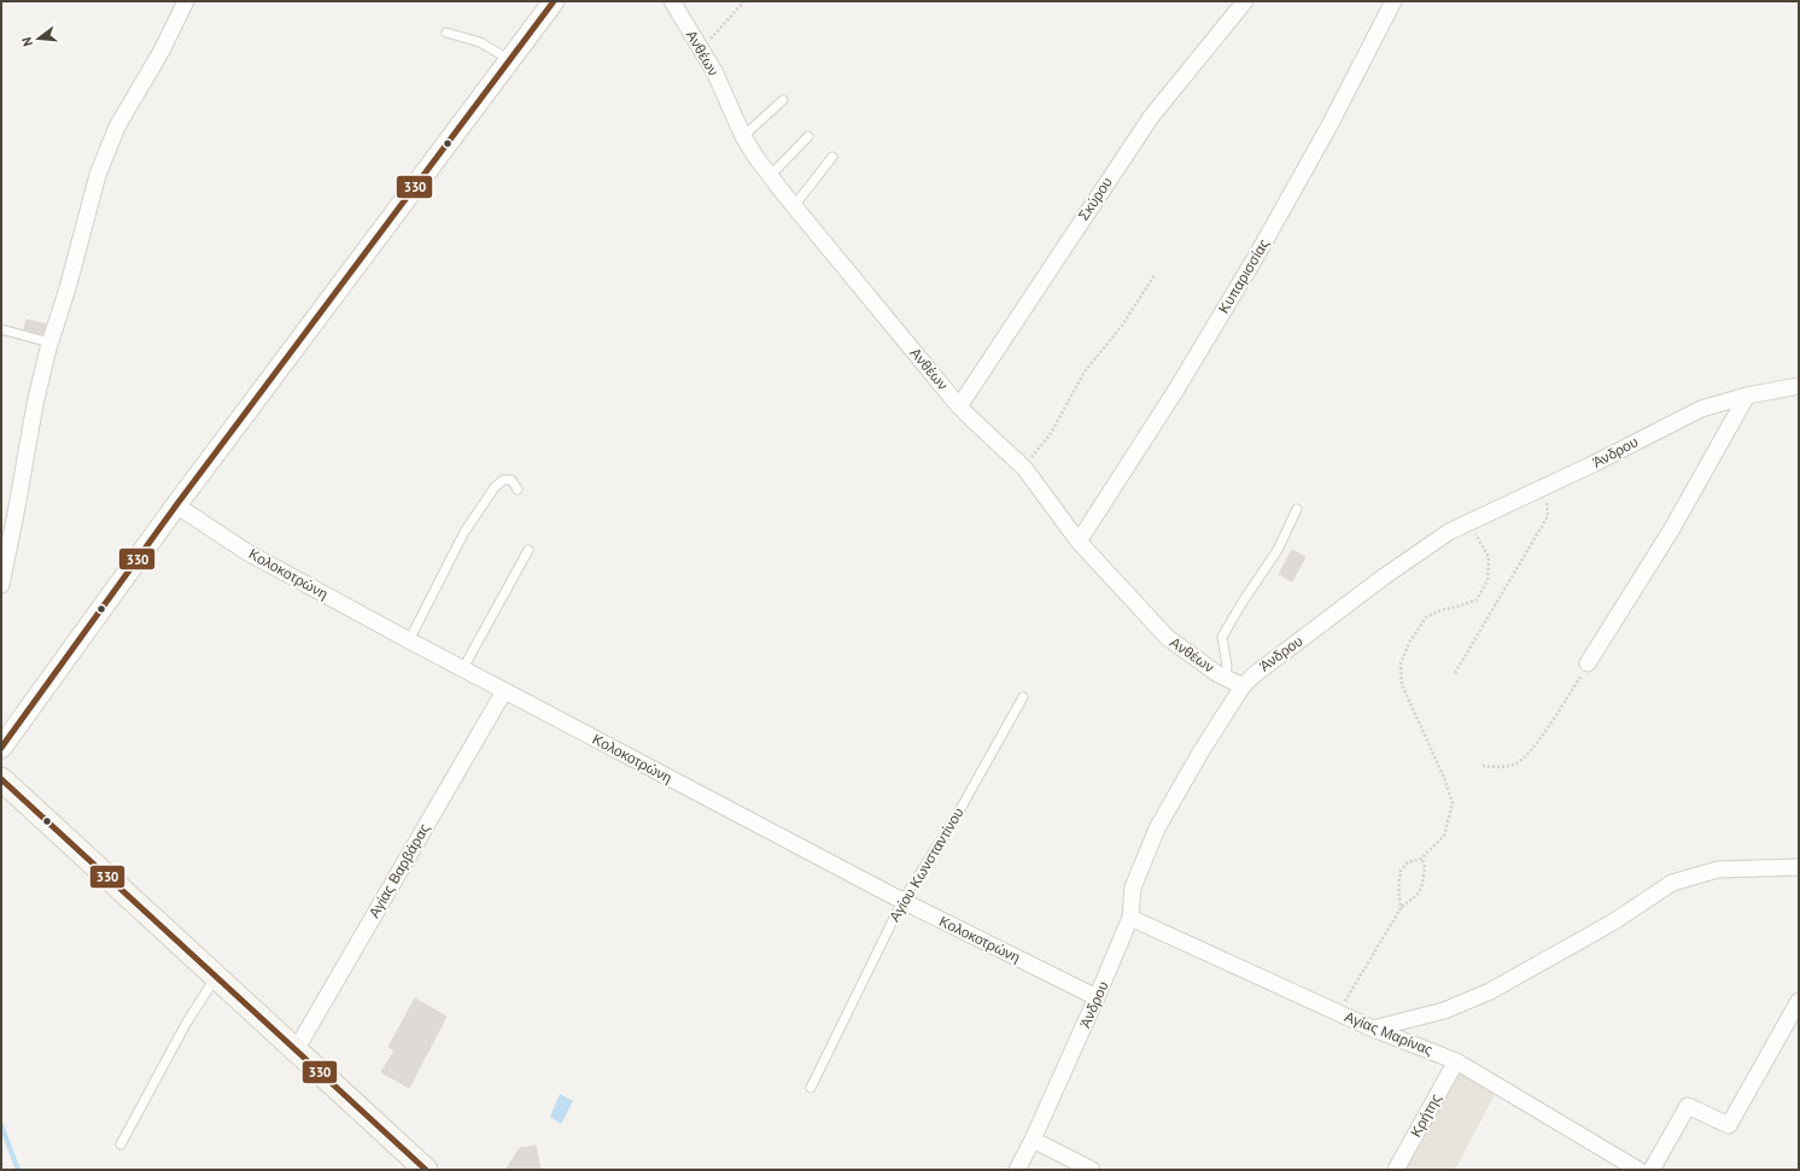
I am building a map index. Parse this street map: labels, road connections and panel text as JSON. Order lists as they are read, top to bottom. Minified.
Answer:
{"streets":{"street":["Ανθέων","Σκύρου","Κυπαρισσίας","Άνδρου","Κολοκοτρώνη","Αγίας Βαρβάρας","Αγίας Μαρίνας","Κρήτης"],"lane":["Αγίου Κωνσταντίνου"]},"crossings":[["Ανθέων","Σκύρου"],["Ανθέων","Κυπαρισσίας"],["Ανθέων","Άνδρου"],["Άνδρου","Κολοκοτρώνη"],["Άνδρου","Αγίας Μαρίνας"],["Κολοκοτρώνη","Αγίου Κωνσταντίνου"],["Κολοκοτρώνη","Αγίας Βαρβάρας"],["Αγίας Μαρίνας","Κρήτης"]],"lines":["transit line 330"],"north":"left"}
